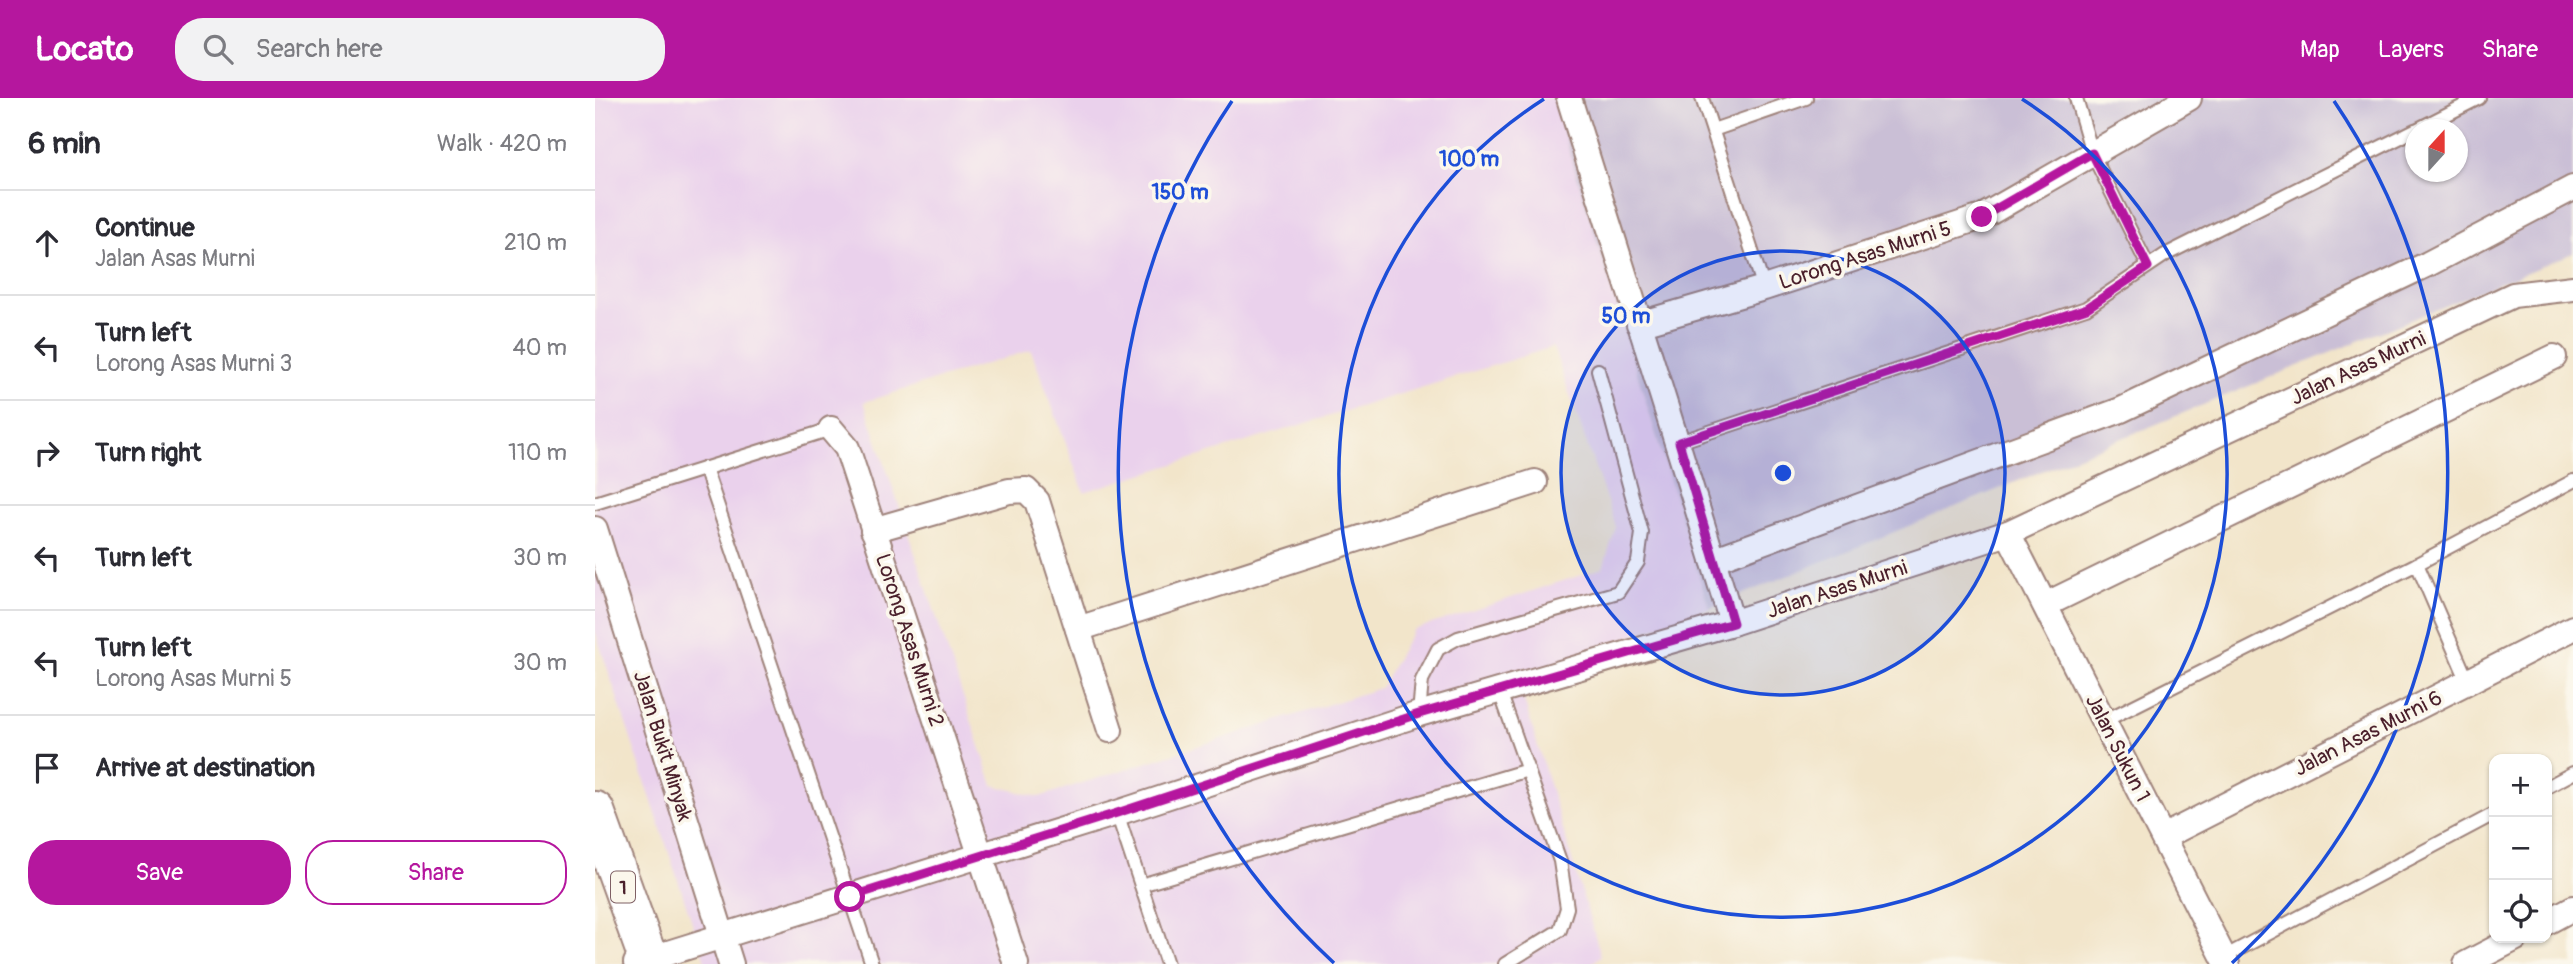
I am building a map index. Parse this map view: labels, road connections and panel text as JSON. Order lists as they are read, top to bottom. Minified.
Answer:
{"streets":{"highway":["1"],"street":["Lorong Asas Murni 5","Jalan Asas Murni","Lorong Asas Murni 2","Jalan Asas Murni 6","Jalan Bukit Minyak","Jalan Sukun 1"]},"crossings":[["Jalan Asas Murni","Lorong Asas Murni 2"],["Jalan Asas Murni","Jalan Bukit Minyak"],["Jalan Asas Murni","Jalan Sukun 1"],["Jalan Asas Murni","1"],["Jalan Asas Murni 6","Jalan Sukun 1"]],"north":"top","page":{"header":"Locato","search":"Search here","nav":["Map","Layers","Share"],"heading":["6 min","Walk · 420 m"],"list":[["Continue","Jalan Asas Murni","210 m"],["Turn left","Lorong Asas Murni 3","40 m"],["Turn right","110 m"],["Turn left","30 m"],["Turn left","Lorong Asas Murni 5","30 m"],"Arrive at destination"],"map_buttons":["+","−"],"buttons":["Save","Share"]},"rings":["100 m","150 m","50 m"]}
